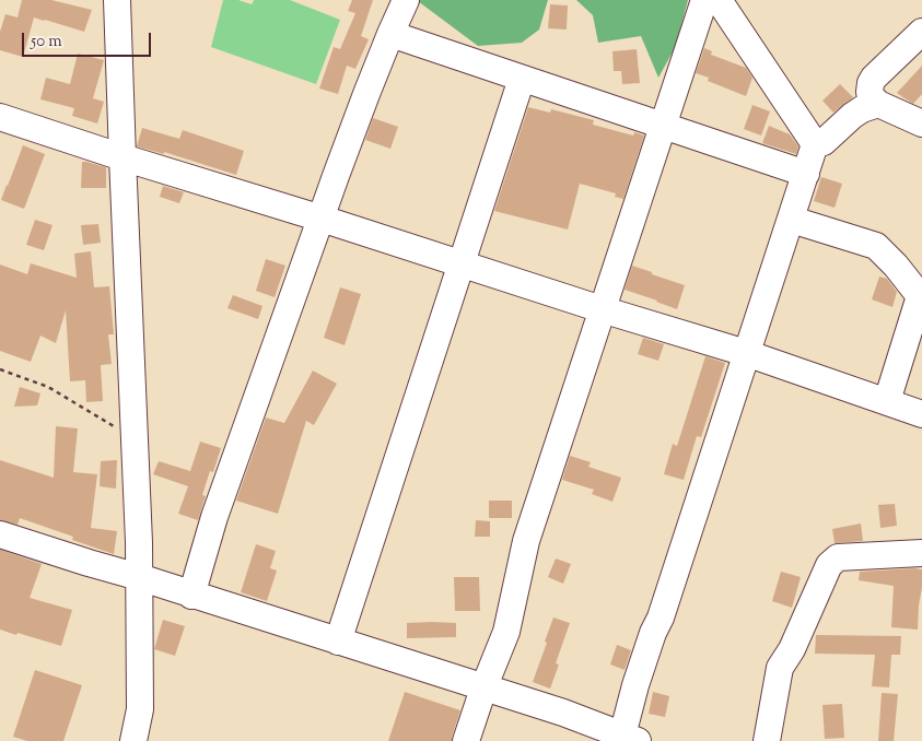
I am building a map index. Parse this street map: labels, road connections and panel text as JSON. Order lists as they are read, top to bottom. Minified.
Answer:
{"scale_bar":"50 m"}
